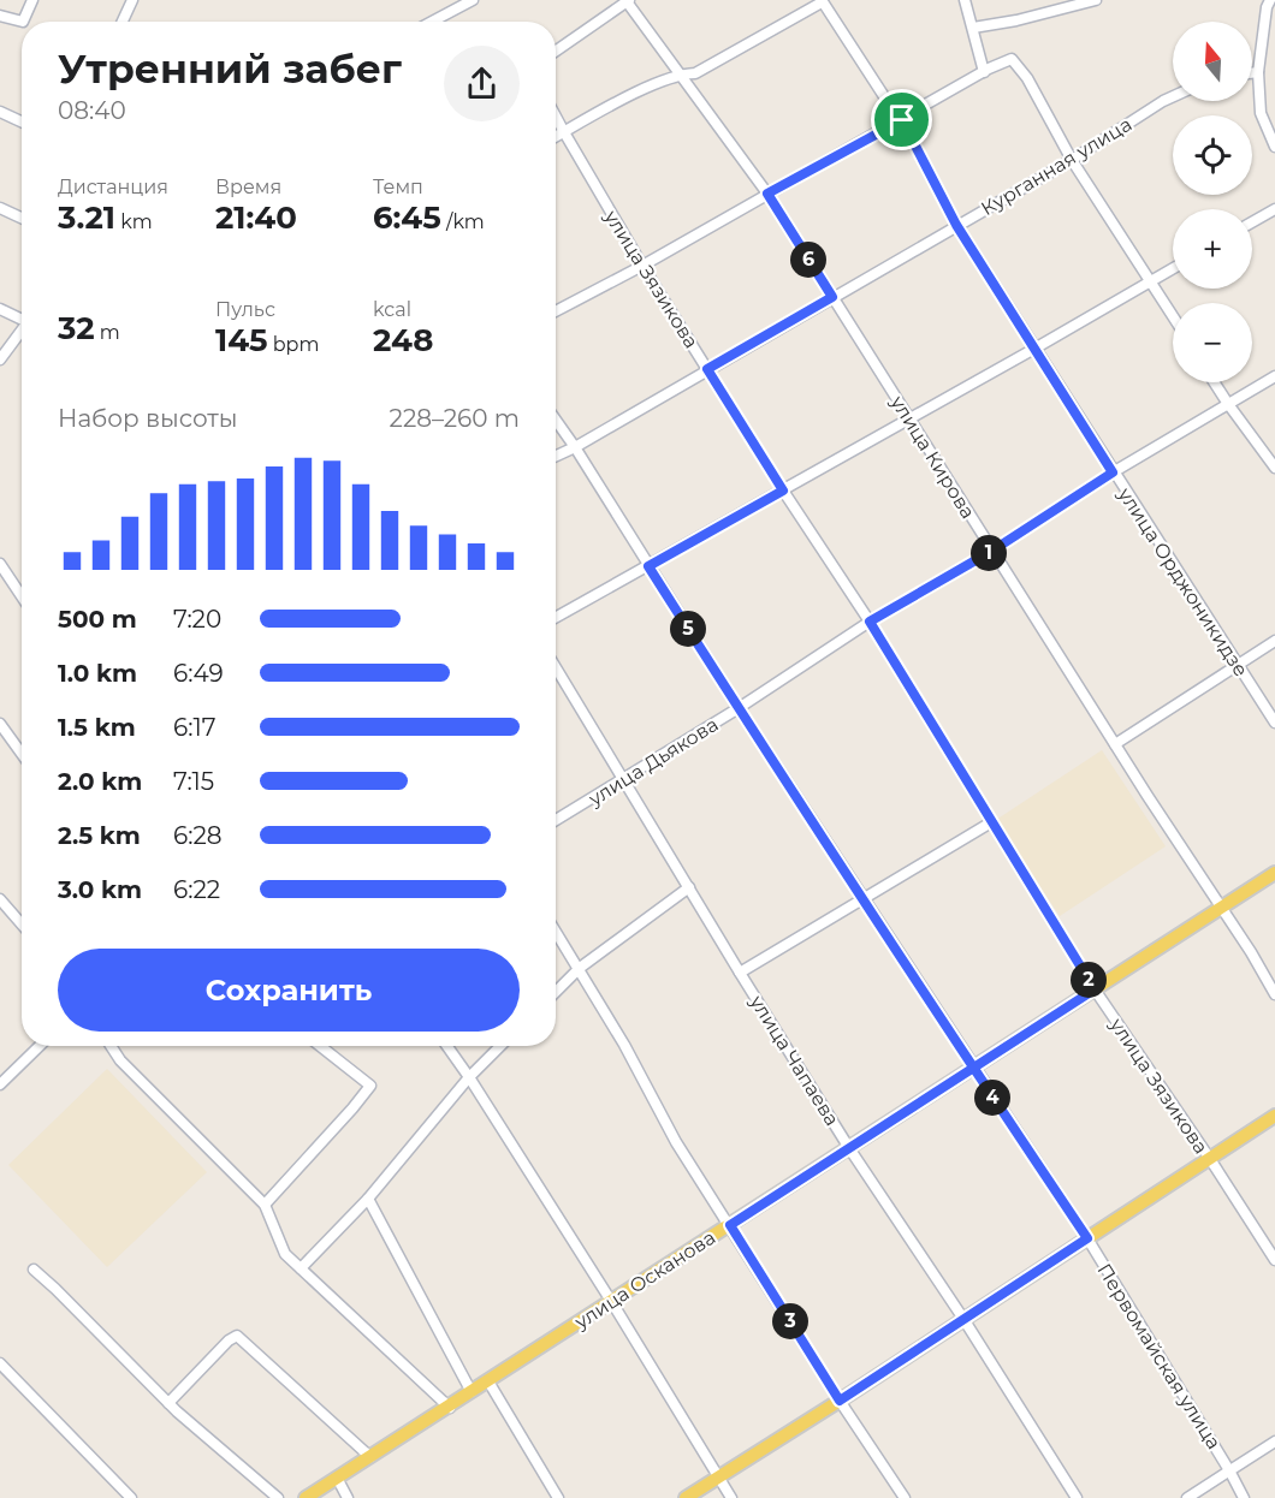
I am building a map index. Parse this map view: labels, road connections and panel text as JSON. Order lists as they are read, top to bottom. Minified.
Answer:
{"streets":{"main road":["улица Осканова"],"street":["Курганная улица","улица Зязикова","улица Кирова","улица Орджоникидзе","улица Дьякова","улица Чапаева","Первомайская улица"]},"crossings":[["Курганная улица","улица Зязикова"],["Курганная улица","улица Кирова"],["Курганная улица","улица Орджоникидзе"],["Курганная улица","Первомайская улица"],["улица Зязикова","улица Дьякова"],["улица Зязикова","улица Осканова"],["улица Кирова","улица Дьякова"],["улица Кирова","улица Осканова"],["улица Орджоникидзе","улица Дьякова"],["улица Дьякова","улица Чапаева"],["улица Дьякова","Первомайская улица"],["улица Чапаева","улица Осканова"],["улица Осканова","Первомайская улица"]],"north":"top","page":{"map_buttons":["+","−"],"heading":["Утренний забег","08:40"],"stats":[["Дистанция","3.21 km"],["Время","21:40"],["Темп","6:45 /km"],["32 m"],["Пульс","145 bpm"],["kcal","248"]],"pins":["6","1","5","2","4","3"],"chart":["Набор высоты","228–260 m"],"list":[{"name":"500 m","note":"7:20"},{"name":"1.0 km","note":"6:49"},{"name":"1.5 km","note":"6:17"},{"name":"2.0 km","note":"7:15"},{"name":"2.5 km","note":"6:28"},{"name":"3.0 km","note":"6:22"}],"buttons":"Сохранить"}}
